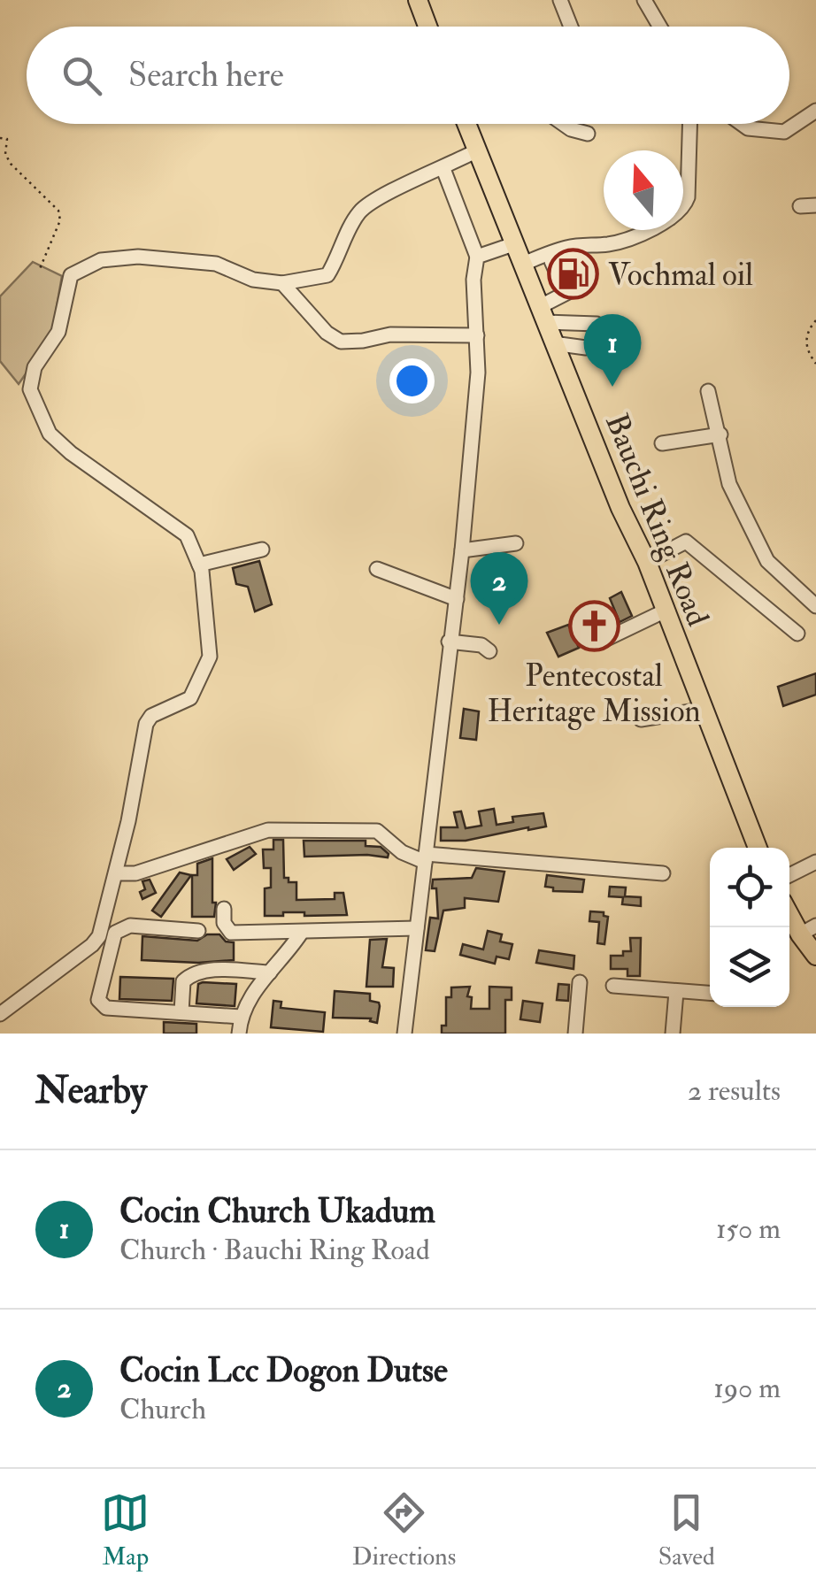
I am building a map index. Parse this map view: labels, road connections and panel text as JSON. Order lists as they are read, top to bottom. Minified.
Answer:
{"streets":{"main road":["Bauchi Ring Road"]},"places":{"fuel station":["Vochmal oil"],"church":["Pentecostal Heritage Mission"]},"north":"top","page":{"search":"Search here","pins":["1","2"],"heading":["Nearby","2 results"],"list":[{"mark":"1","name":"Cocin Church Ukadum","note":"Church · Bauchi Ring Road","value":"150 m"},{"mark":"2","name":"Cocin Lcc Dogon Dutse","note":"Church","value":"190 m"}],"nav":["Map","Directions","Saved"]}}
